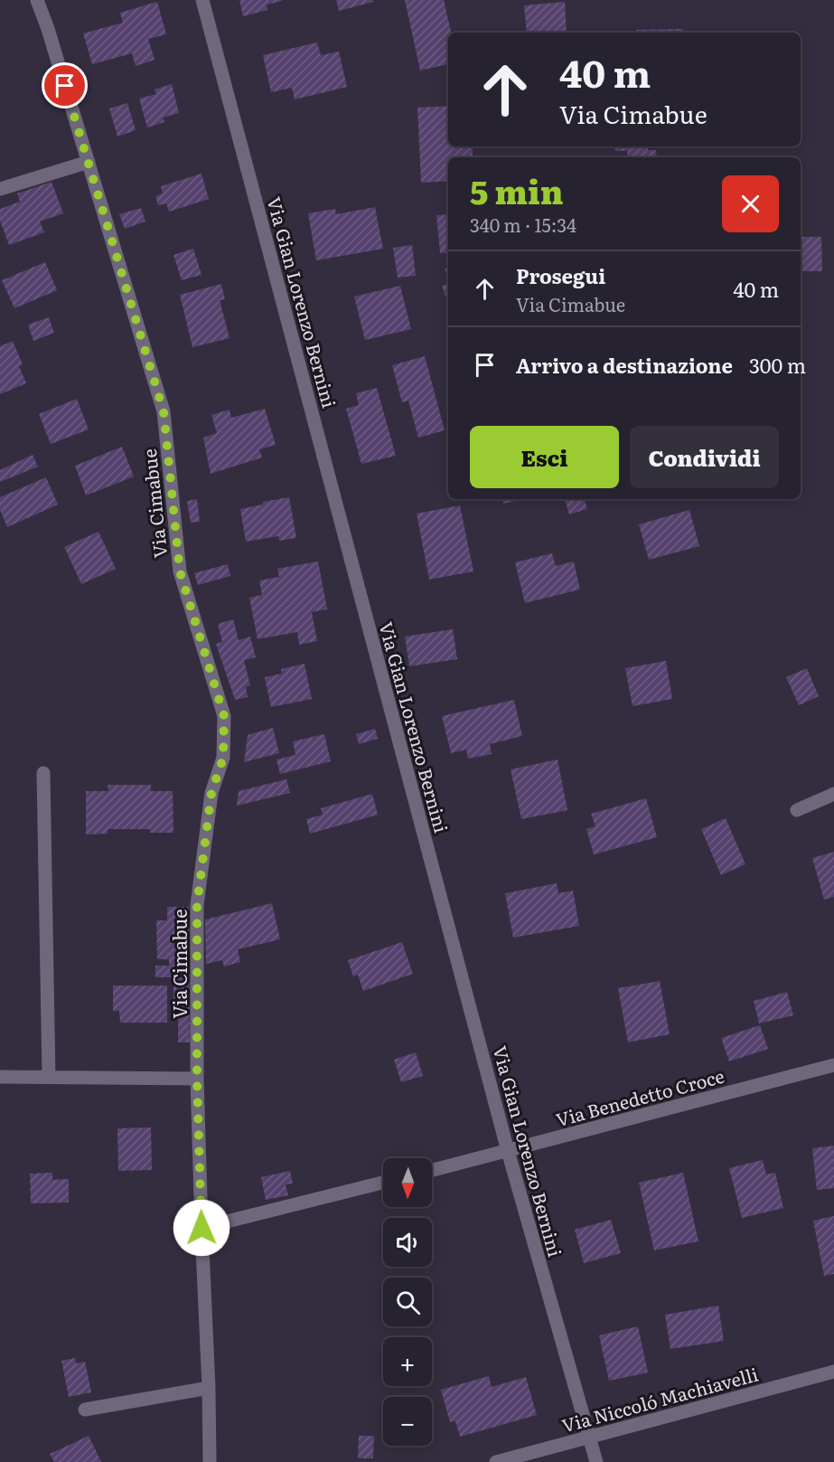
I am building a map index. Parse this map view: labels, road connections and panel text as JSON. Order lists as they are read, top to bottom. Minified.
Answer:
{"streets":{"street":["Via Gian Lorenzo Bernini","Via Cimabue","Via Benedetto Croce","Via Niccoló Machiavelli"]},"crossings":[["Via Gian Lorenzo Bernini","Via Benedetto Croce"],["Via Gian Lorenzo Bernini","Via Niccoló Machiavelli"]],"north":"bottom","page":{"turn":["40 m","Via Cimabue"],"heading":["5 min","340 m · 15:34"],"list":[{"name":"Prosegui","note":"Via Cimabue","value":"40 m"},{"name":"Arrivo a destinazione","value":"300 m"}],"buttons":["Esci","Condividi"],"map_buttons":["+","−"]}}
